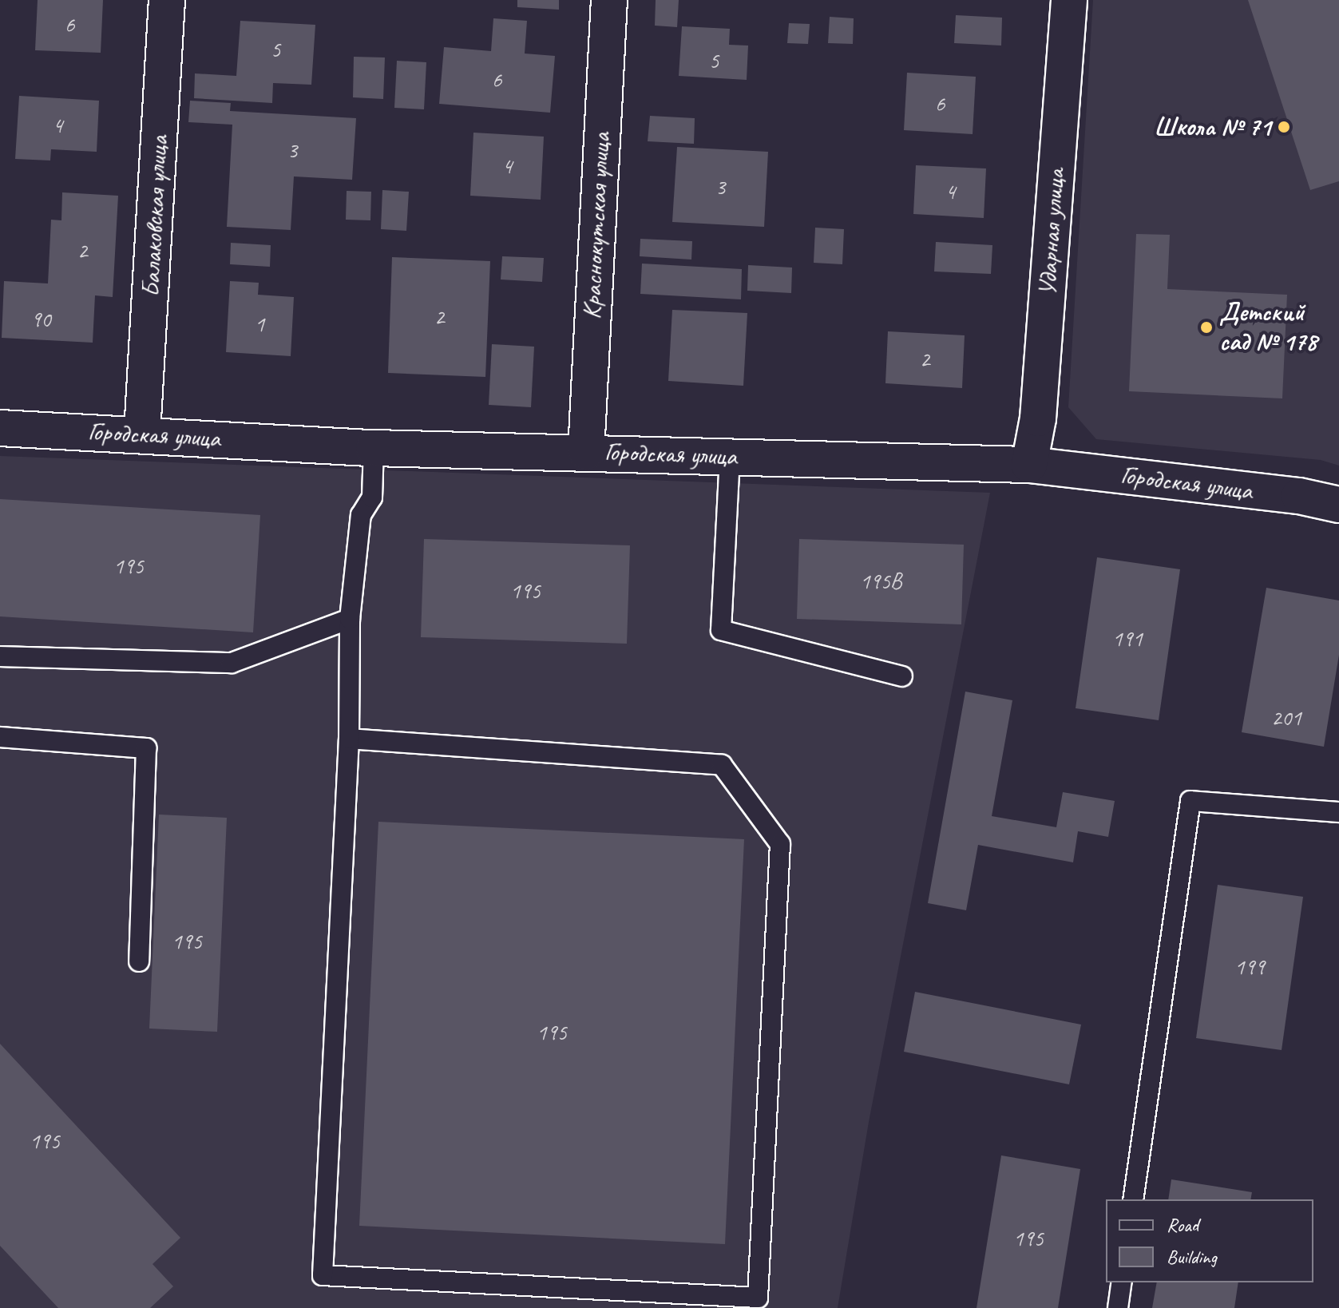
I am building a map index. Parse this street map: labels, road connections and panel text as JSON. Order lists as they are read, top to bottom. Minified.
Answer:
{"streets":{"street":["Балаковская улица","Краснокутская улица","Ударная улица","Городская улица"]},"crossings":[["Балаковская улица","Городская улица"],["Краснокутская улица","Городская улица"],["Ударная улица","Городская улица"]],"places":["Школа № 71","Детский сад № 178"],"house_numbers":["6","5","5","6","6","4","3","4","3","4","2","2","90","1","2","195","195В","195","191","201","195","199","195","195","195"],"legend":["Road","Building"]}
